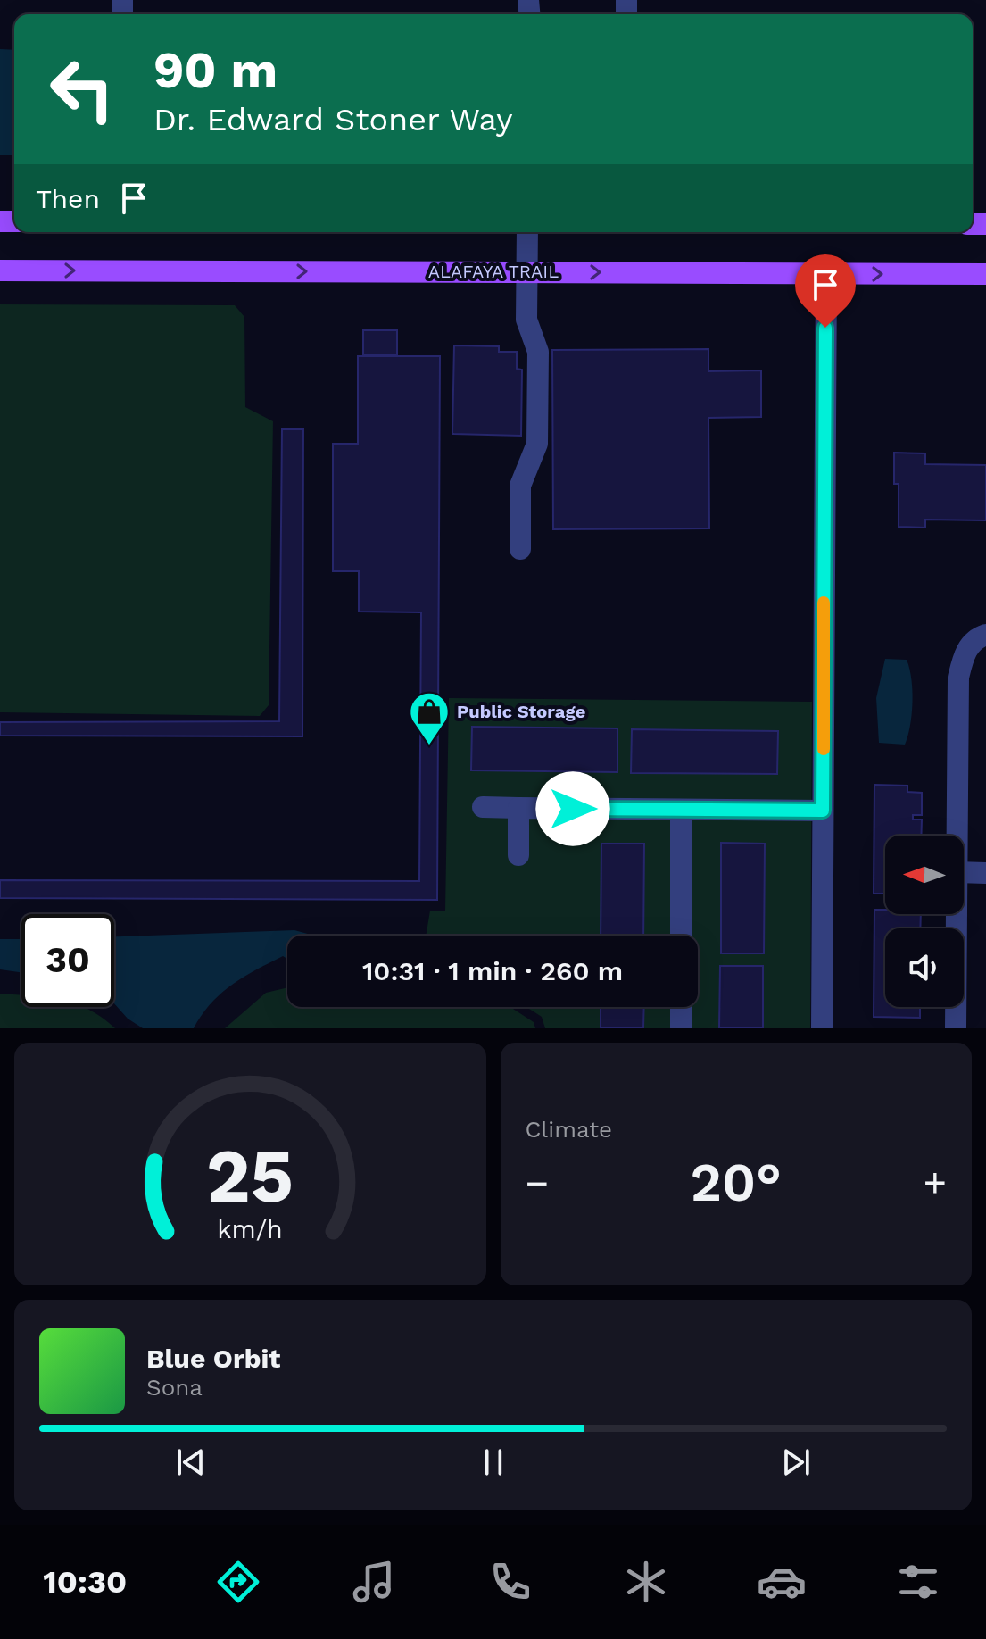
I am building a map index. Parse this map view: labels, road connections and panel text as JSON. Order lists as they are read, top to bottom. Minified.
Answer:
{"streets":{"main road":["ALAFAYA TRAIL"]},"one_way":["ALAFAYA TRAIL"],"places":{"shop":["Public Storage"]},"north":"left","page":{"turn":["90 m","Dr. Edward Stoner Way"],"then":"Then","limit":"30","trip":"10:31 · 1 min · 260 m","tile":"Climate","heat":["−","20°","+"],"song":["Blue Orbit","Sona"],"tabs":"10:30","gauge":["25","km/h"]}}
